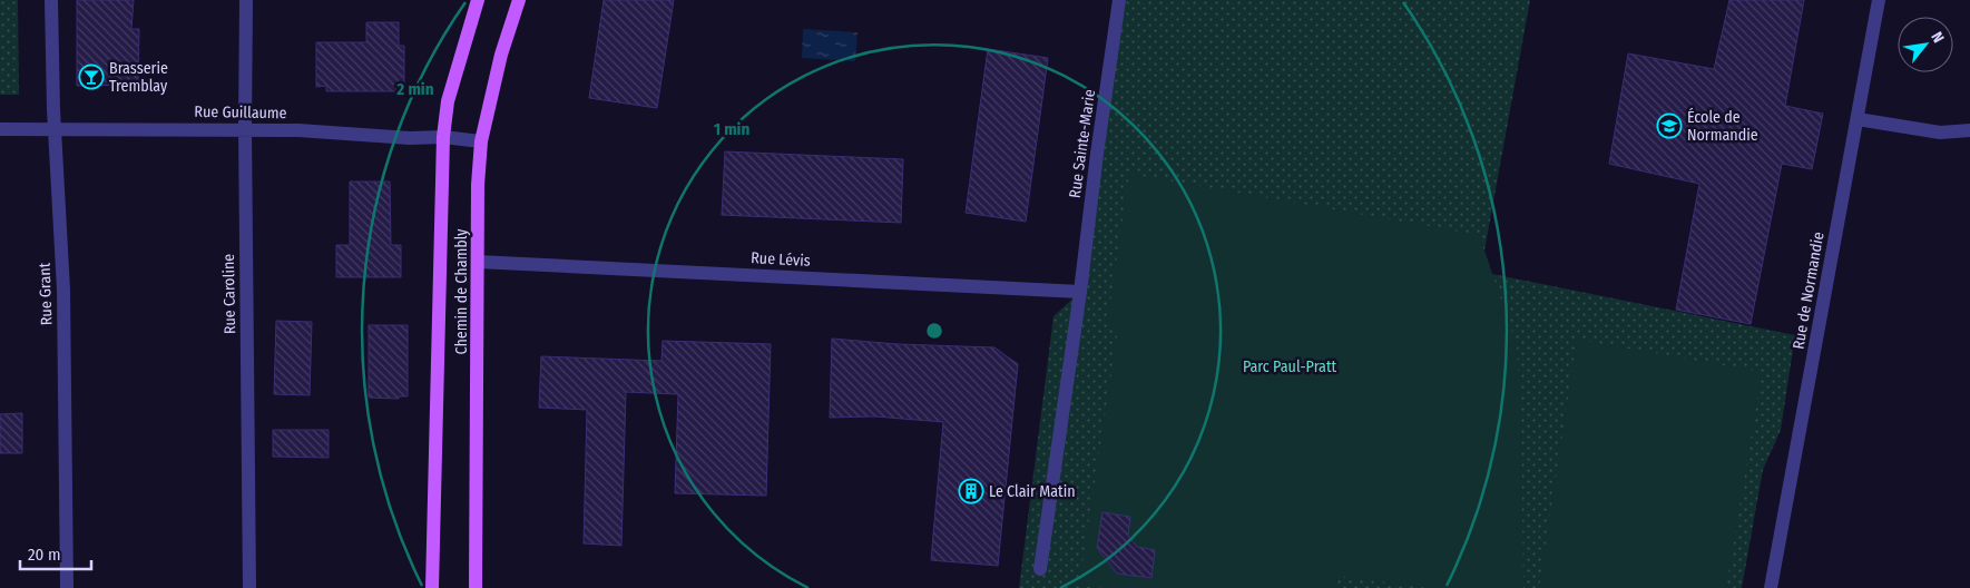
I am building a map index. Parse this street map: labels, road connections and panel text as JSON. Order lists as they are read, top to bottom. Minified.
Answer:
{"streets":{"main road":["Chemin de Chambly"],"street":["Rue Guillaume","Rue Sainte-Marie","Rue Lévis","Rue de Normandie","Rue Grant","Rue Caroline"]},"crossings":[["Rue Guillaume","Chemin de Chambly"],["Rue Guillaume","Rue Grant"],["Rue Guillaume","Rue Caroline"],["Rue Sainte-Marie","Rue Lévis"],["Rue Lévis","Chemin de Chambly"]],"parks":["Parc Paul-Pratt"],"places":{"bar":["Brasserie Tremblay"],"school or university":["École de Normandie"],"building":["Le Clair Matin"]},"scale_bar":"20 m","north":"top right","rings":["2 min","1 min"]}
